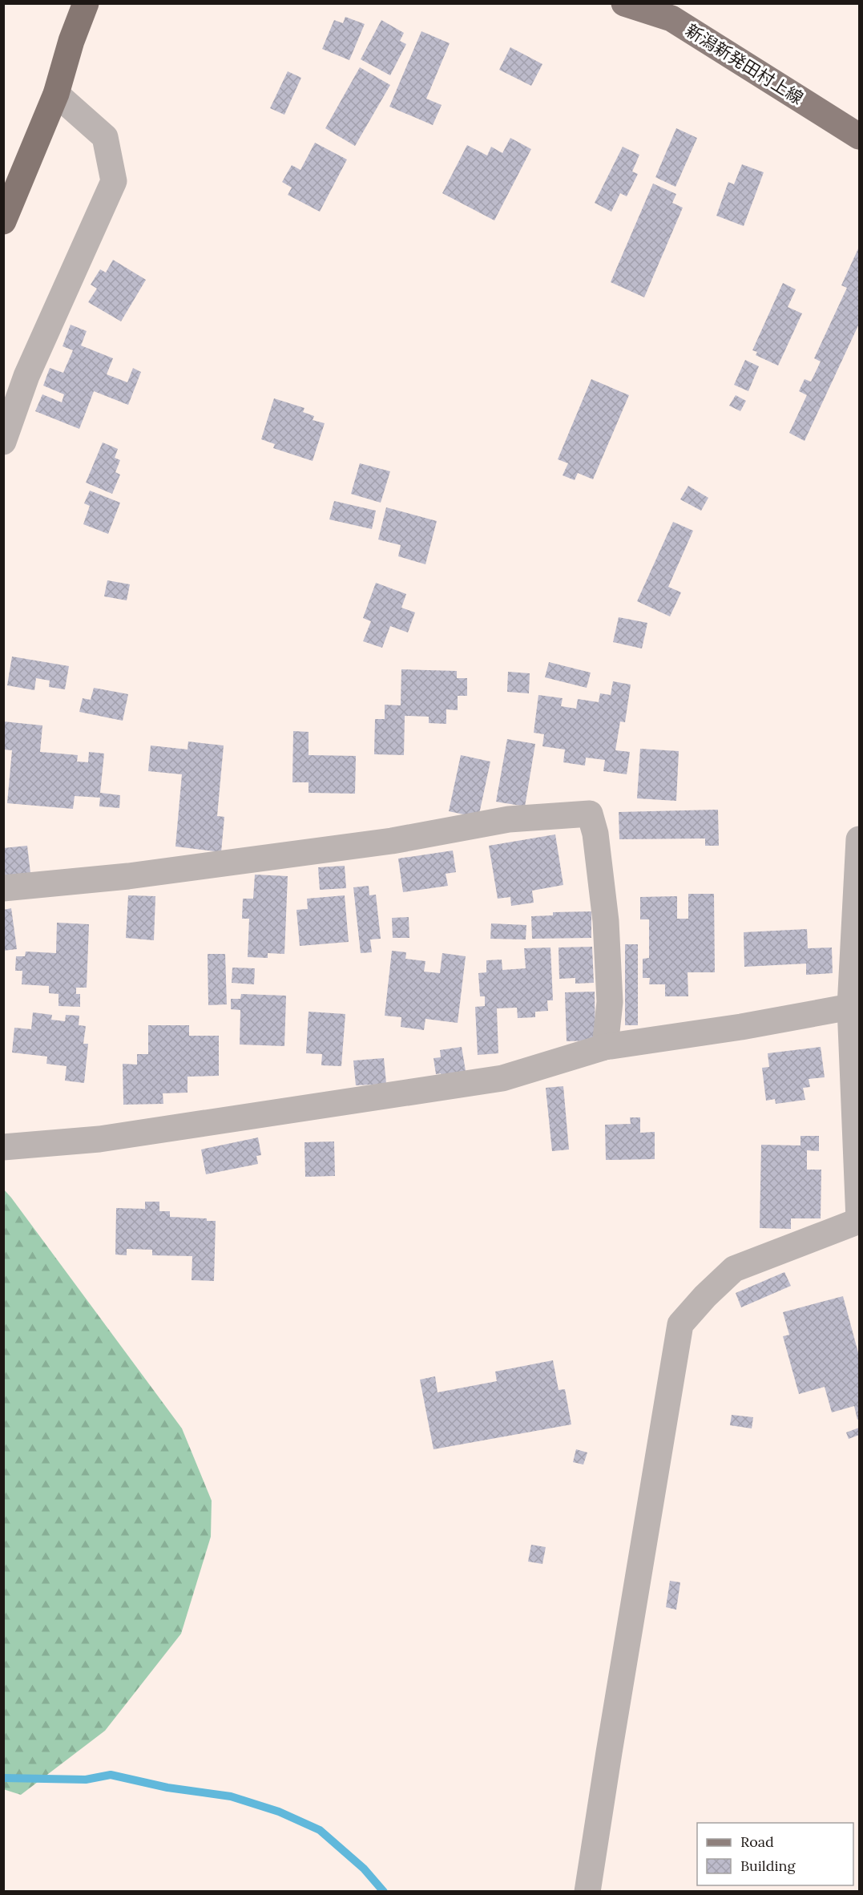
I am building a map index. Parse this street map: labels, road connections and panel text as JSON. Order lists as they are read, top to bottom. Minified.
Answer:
{"streets":{"main road":["新潟新発田村上線"]},"legend":["Road","Building"]}
